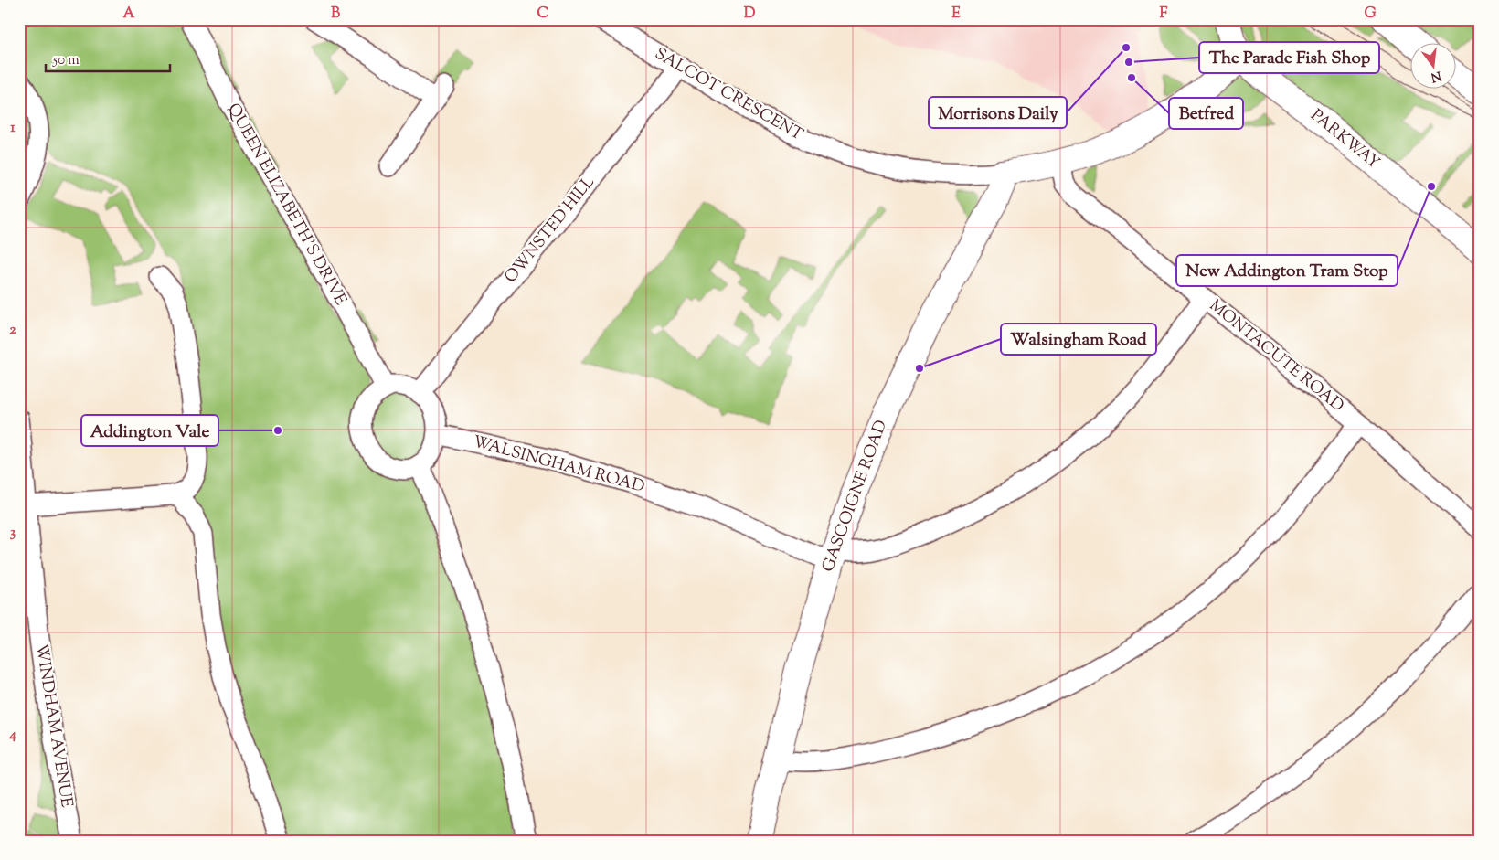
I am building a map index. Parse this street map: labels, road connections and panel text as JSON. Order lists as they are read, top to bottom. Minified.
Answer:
{"streets":{"street":["SALCOT CRESCENT","PARKWAY","QUEEN ELIZABETH'S DRIVE","OWNSTED HILL","MONTACUTE ROAD","WALSINGHAM ROAD","GASCOIGNE ROAD","WINDHAM AVENUE"]},"crossings":[["SALCOT CRESCENT","PARKWAY"],["SALCOT CRESCENT","OWNSTED HILL"],["SALCOT CRESCENT","MONTACUTE ROAD"],["SALCOT CRESCENT","GASCOIGNE ROAD"],["QUEEN ELIZABETH'S DRIVE","OWNSTED HILL"],["QUEEN ELIZABETH'S DRIVE","WALSINGHAM ROAD"],["OWNSTED HILL","WALSINGHAM ROAD"],["MONTACUTE ROAD","WALSINGHAM ROAD"],["WALSINGHAM ROAD","GASCOIGNE ROAD"]],"places":["Morrisons Daily","The Parade Fish Shop","Betfred","New Addington Tram Stop","Walsingham Road","Addington Vale"],"scale_bar":"50 m","north":"bottom","grid":{"columns":["A","B","C","D","E","F","G"],"rows":["1","2","3","4"]}}
